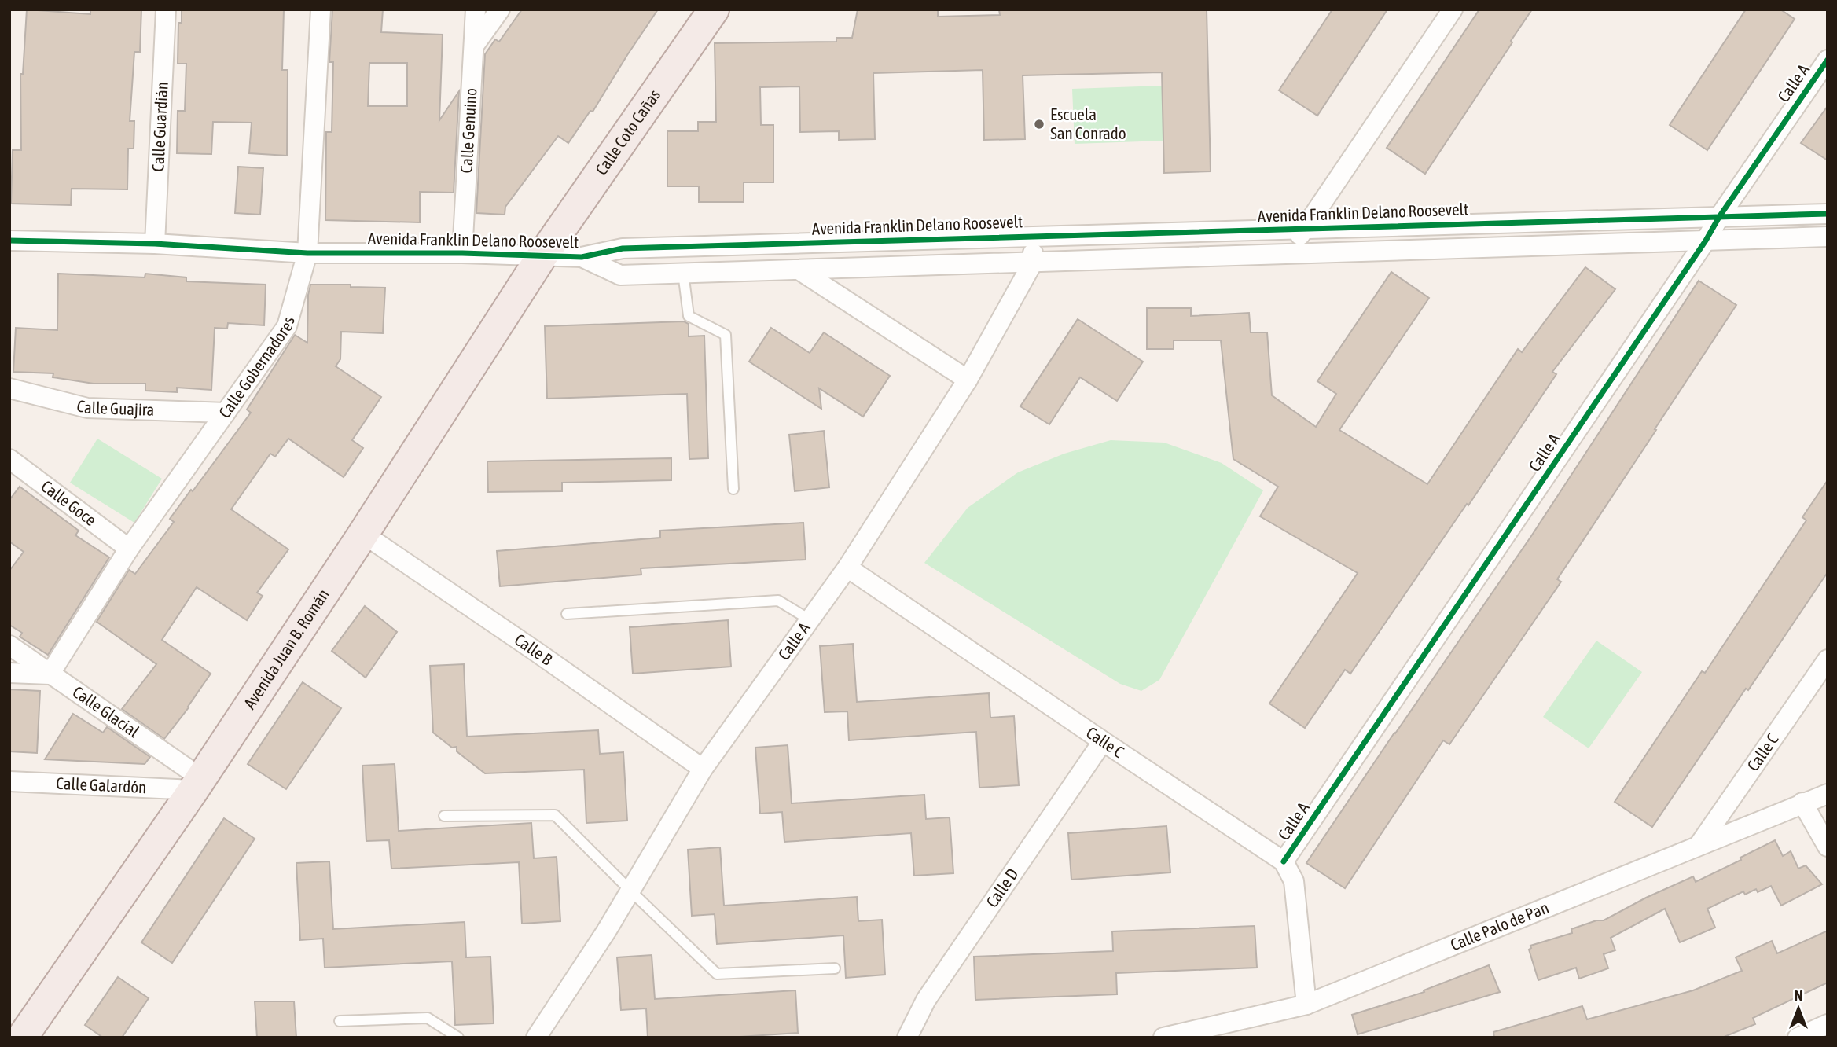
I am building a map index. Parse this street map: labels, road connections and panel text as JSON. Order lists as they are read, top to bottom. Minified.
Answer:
{"streets":{"main road":["Calle Coto Cañas","Avenida Juan B. Román"],"street":["Calle A","Calle Guardián","Calle Genuino","Avenida Franklin Delano Roosevelt","Calle Gobernadores","Calle Guajira","Calle Goce","Calle B","Calle Glacial","Calle C","Calle Galardón","Calle D","Calle Palo de Pan"]},"crossings":[["Calle A","Avenida Franklin Delano Roosevelt"],["Calle A","Calle B"],["Calle A","Calle C"],["Calle A","Calle Palo de Pan"],["Calle Guardián","Avenida Franklin Delano Roosevelt"],["Calle Genuino","Avenida Franklin Delano Roosevelt"],["Calle Coto Cañas","Avenida Franklin Delano Roosevelt"],["Calle Coto Cañas","Avenida Juan B. Román"],["Avenida Franklin Delano Roosevelt","Calle Gobernadores"],["Avenida Franklin Delano Roosevelt","Avenida Juan B. Román"],["Calle Gobernadores","Calle Guajira"],["Calle Gobernadores","Calle Goce"],["Calle Gobernadores","Calle Glacial"],["Avenida Juan B. Román","Calle B"],["Avenida Juan B. Román","Calle Glacial"],["Avenida Juan B. Román","Calle Galardón"],["Calle Glacial","Calle Galardón"],["Calle C","Calle D"],["Calle C","Calle Palo de Pan"]],"places":["Escuela San Conrado"],"north":"top"}
